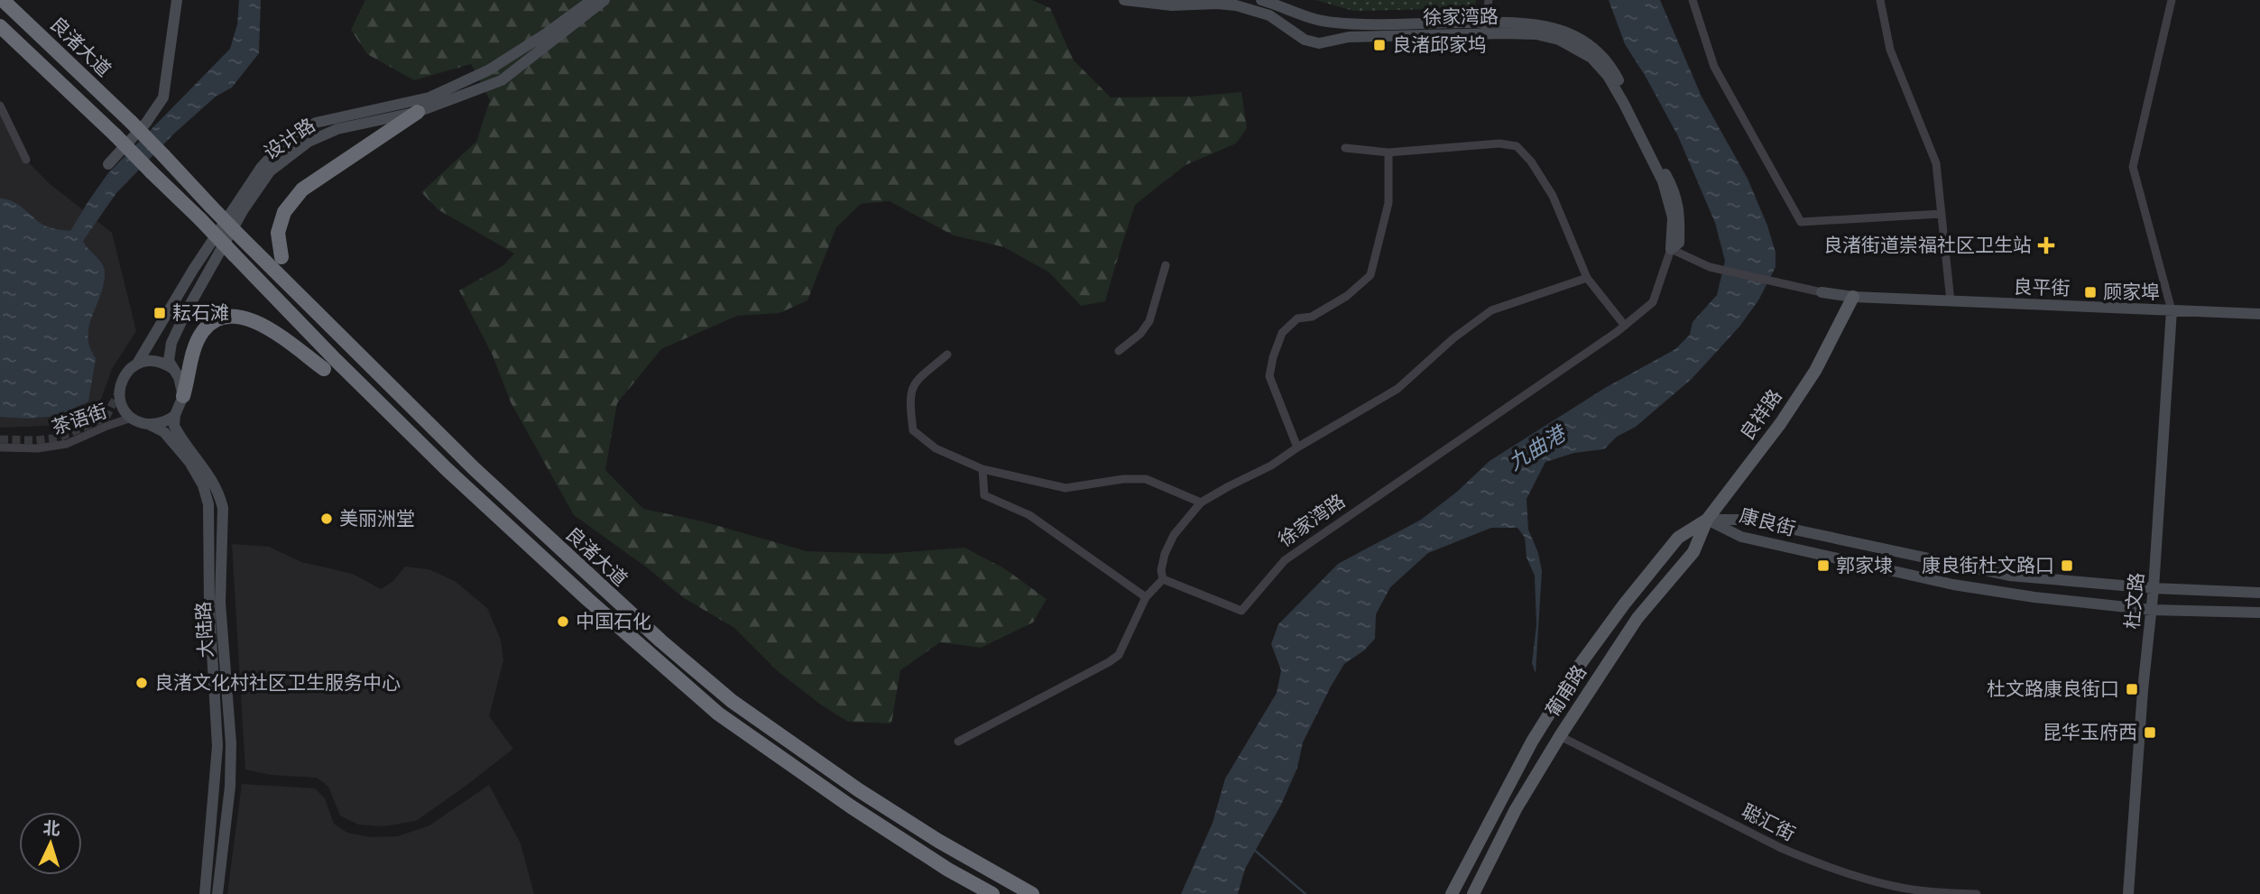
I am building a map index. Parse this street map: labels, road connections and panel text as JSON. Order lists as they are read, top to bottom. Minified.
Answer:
{"streets":{"highway":["良渚大道"],"main road":["徐家湾路","设计路","良平街","良祥路","康良街","杜文路","大陆路","葡甫路"],"street":["茶语街","聪汇街"]},"crossings":[["设计路","茶语街"],["设计路","大陆路"],["良平街","良祥路"],["良平街","杜文路"],["良祥路","康良街"],["良祥路","葡甫路"],["茶语街","大陆路"],["康良街","杜文路"],["康良街","葡甫路"],["葡甫路","聪汇街"]],"water":["九曲港"],"places":{"transit":["良渚邱家坞","顾家埠","耘石滩","郭家埭","康良街杜文路口","杜文路康良街口","昆华玉府西"],"health":["良渚街道崇福社区卫生站"],"other":["美丽洲堂","中国石化","良渚文化村社区卫生服务中心"]},"north":"top"}
